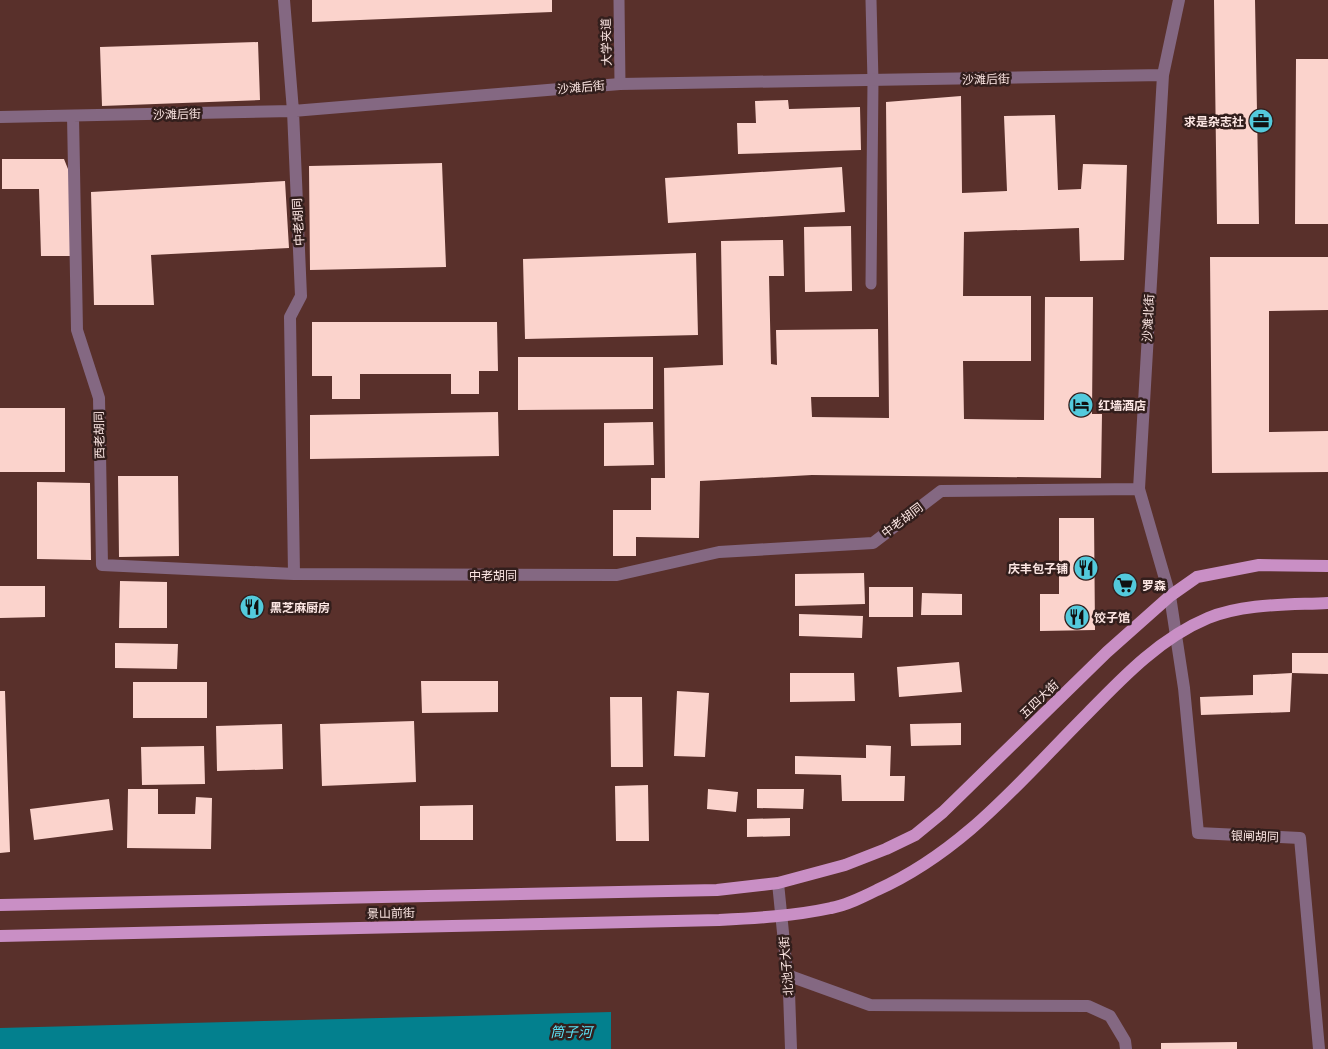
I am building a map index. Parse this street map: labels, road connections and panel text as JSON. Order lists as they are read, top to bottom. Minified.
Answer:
{"streets":{"main road":["五四大街","景山前街"],"street":["沙滩后街","中老胡同","沙滩北街","西老胡同","银闸胡同","北池子大街"],"lane":["大学夹道"]},"crossings":[["大学夹道","沙滩后街"],["沙滩后街","中老胡同"],["沙滩后街","沙滩北街"],["沙滩后街","西老胡同"],["中老胡同","沙滩北街"],["中老胡同","西老胡同"],["沙滩北街","五四大街"],["沙滩北街","银闸胡同"],["五四大街","景山前街"],["五四大街","北池子大街"],["景山前街","北池子大街"]],"water":["筒子河"],"places":{"office":["求是杂志社"],"hotel":["红墙酒店"],"restaurant":["庆丰包子铺","黑芝麻厨房","饺子馆"],"supermarket":["罗森"]}}
